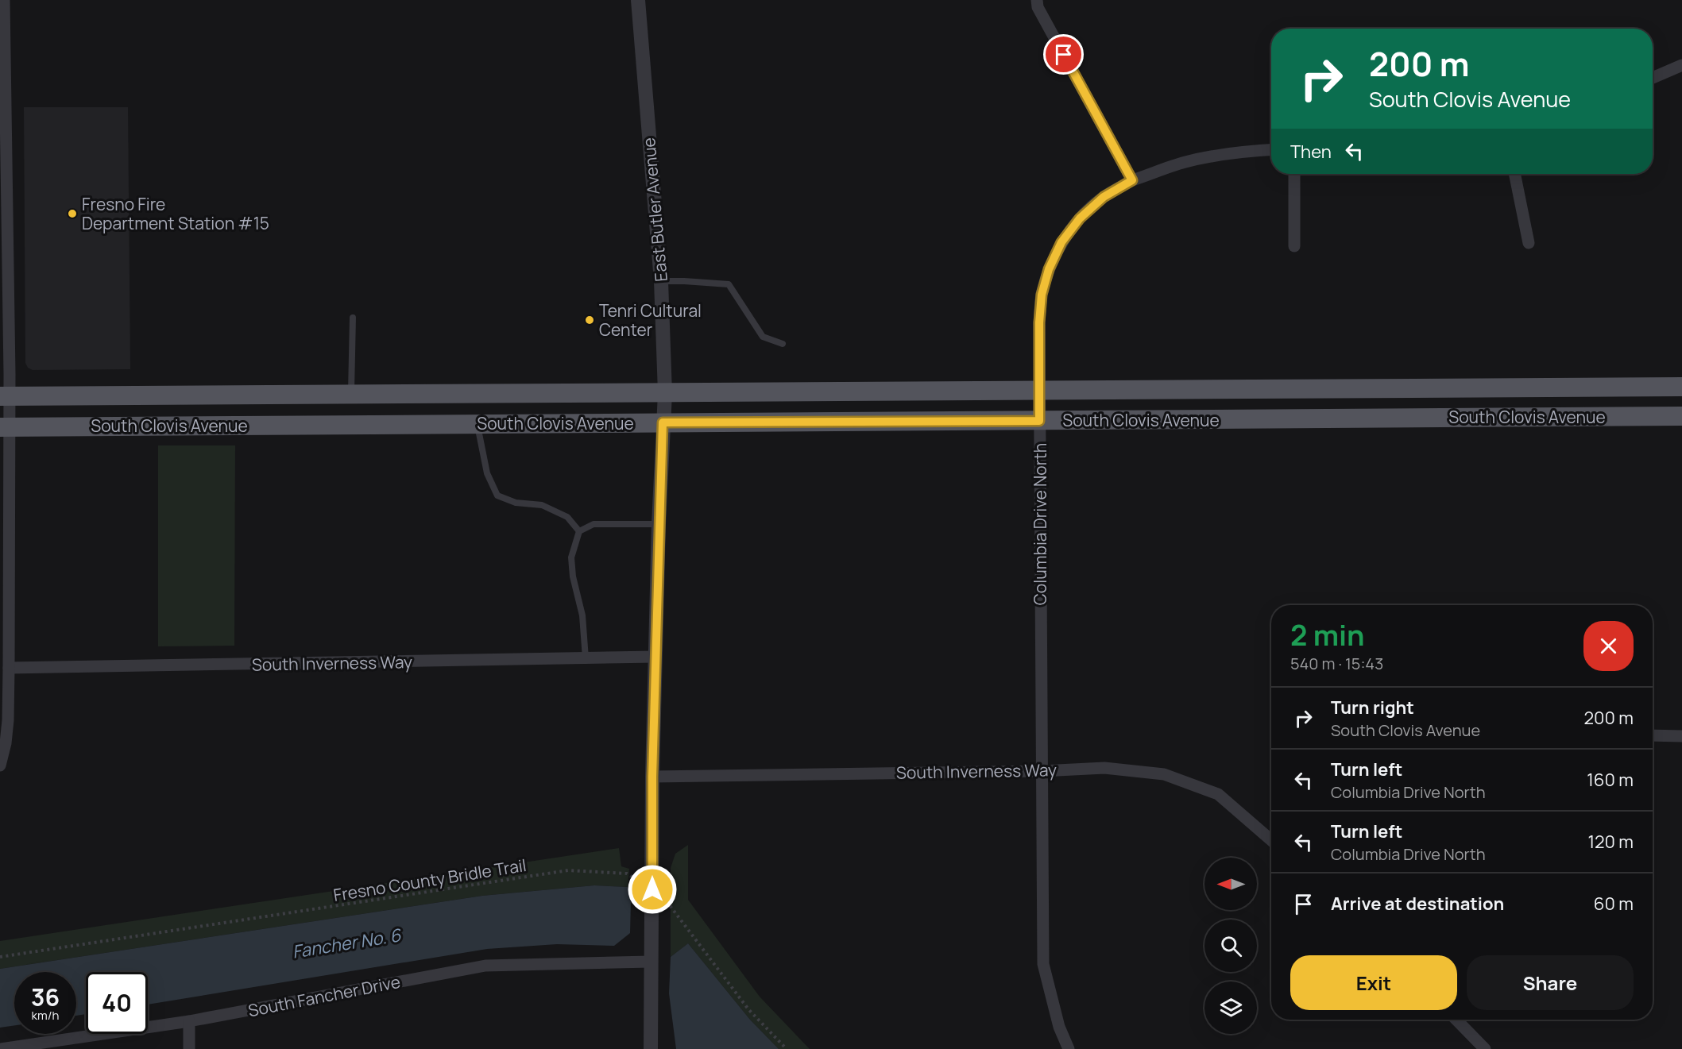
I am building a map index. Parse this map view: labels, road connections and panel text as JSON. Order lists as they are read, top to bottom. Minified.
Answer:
{"streets":{"main road":["South Clovis Avenue"],"street":["East Butler Avenue","Columbia Drive North","South Inverness Way","South Fancher Drive"],"path":["Fresno County Bridle Trail"]},"crossings":[["East Butler Avenue","South Clovis Avenue"],["East Butler Avenue","South Inverness Way"],["East Butler Avenue","Fresno County Bridle Trail"],["East Butler Avenue","South Fancher Drive"],["South Clovis Avenue","Columbia Drive North"],["Columbia Drive North","South Inverness Way"]],"water":["Fancher No. 6"],"places":["Fresno Fire Department Station #15","Tenri Cultural Center"],"north":"left","page":{"turn":["200 m","South Clovis Avenue"],"then":"Then","heading":["2 min","540 m · 15:43"],"list":[{"name":"Turn right","note":"South Clovis Avenue","value":"200 m"},{"name":"Turn left","note":"Columbia Drive North","value":"160 m"},{"name":"Turn left","note":"Columbia Drive North","value":"120 m"},{"name":"Arrive at destination","value":"60 m"}],"buttons":["Exit","Share"],"speed":"36 km/h","limit":"40"}}
